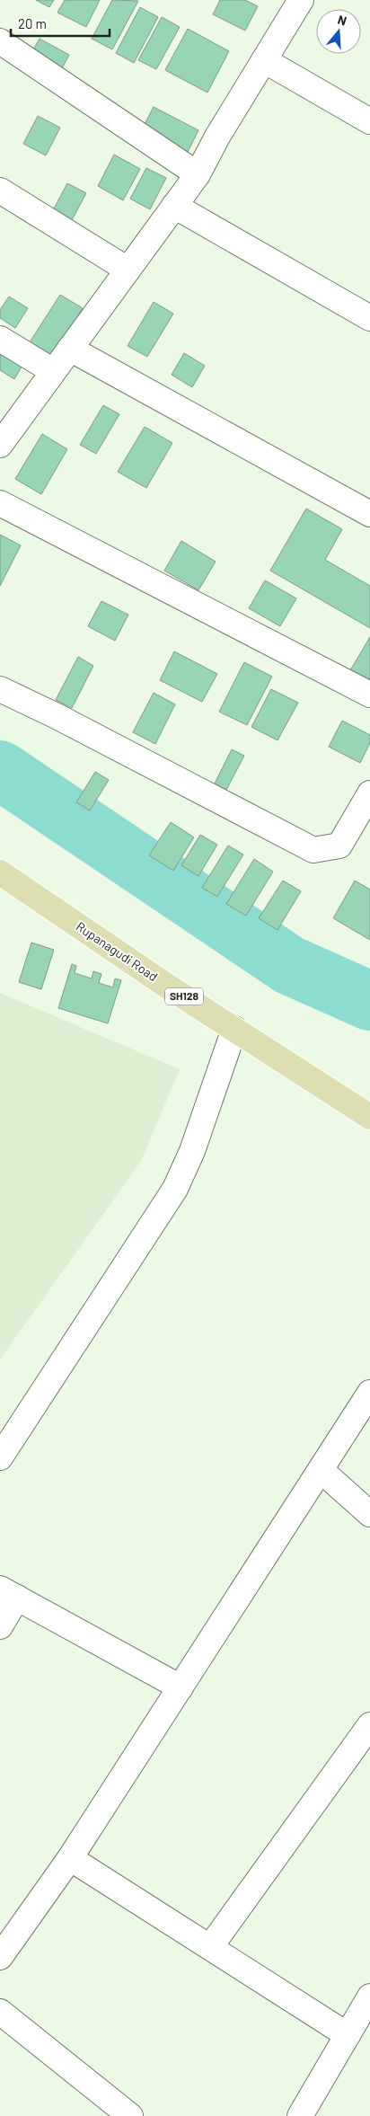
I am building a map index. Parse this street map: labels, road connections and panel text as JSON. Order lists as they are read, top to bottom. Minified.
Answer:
{"streets":{"main road":["Rupanagudi Road","SH128"]},"scale_bar":"20 m","north":"top"}
